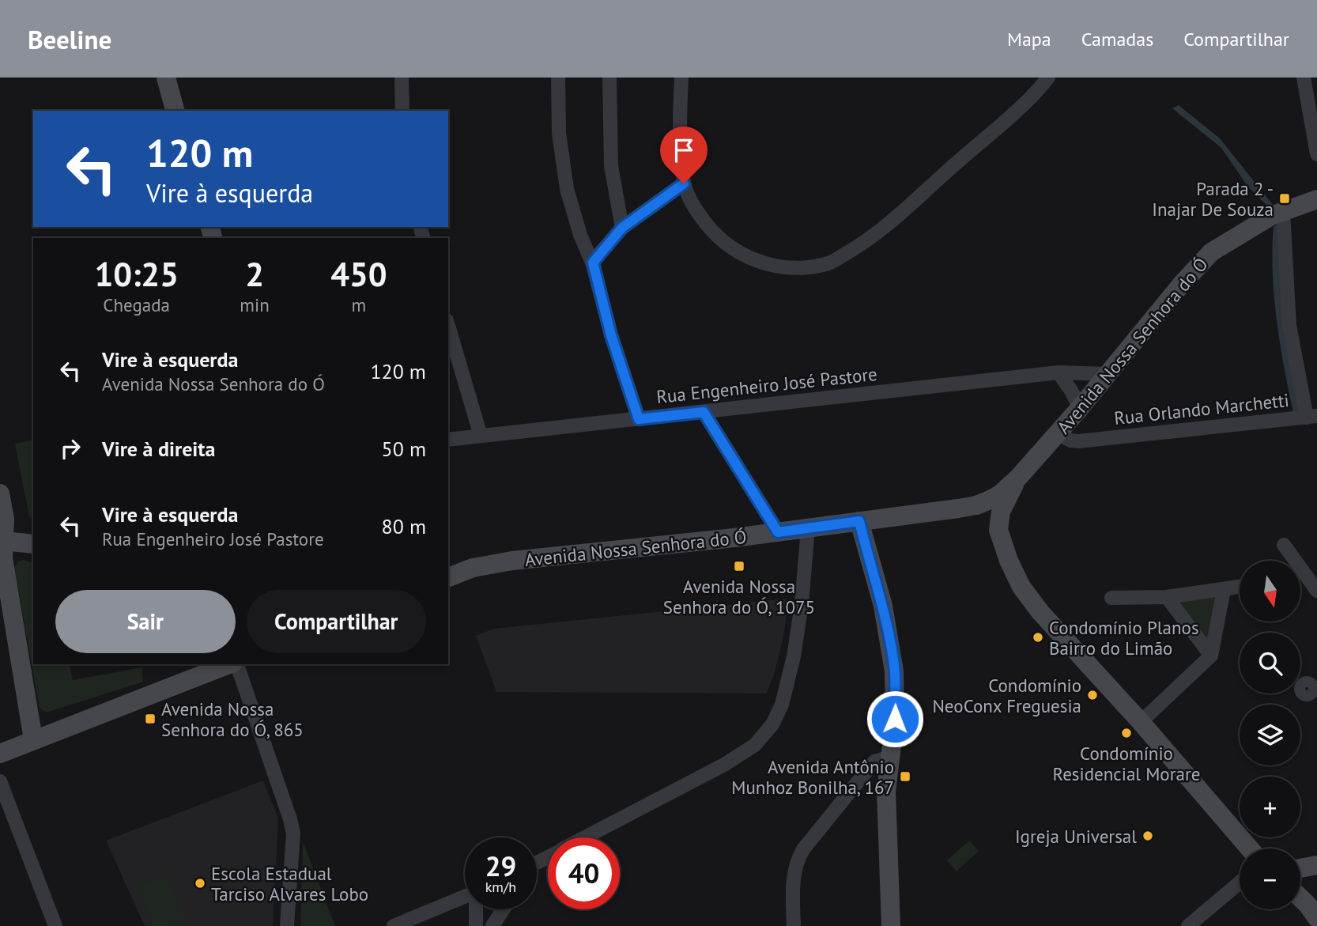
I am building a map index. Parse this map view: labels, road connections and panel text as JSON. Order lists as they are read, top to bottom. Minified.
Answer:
{"streets":{"main road":["Avenida Nossa Senhora do Ó"],"street":["Rua Engenheiro José Pastore","Rua Orlando Marchetti"]},"crossings":[["Avenida Nossa Senhora do Ó","Rua Engenheiro José Pastore"],["Avenida Nossa Senhora do Ó","Rua Orlando Marchetti"]],"places":{"transit":["Parada 2 - Inajar De Souza","Avenida Nossa Senhora do Ó, 1075","Avenida Nossa Senhora do Ó, 865","Avenida Antônio Munhoz Bonilha, 167"],"other":["Condomínio Planos Bairro do Limão","Condomínio NeoConx Freguesia","Condomínio Residencial Morare","Igreja Universal","Escola Estadual Tarciso Alvares Lobo"]},"north":"bottom","page":{"header":"Beeline","nav":["Mapa","Camadas","Compartilhar"],"turn":["120 m","Vire à esquerda"],"eta":["10:25","Chegada","2","min","450","m"],"list":[{"name":"Vire à esquerda","note":"Avenida Nossa Senhora do Ó","value":"120 m"},{"name":"Vire à direita","value":"50 m"},{"name":"Vire à esquerda","note":"Rua Engenheiro José Pastore","value":"80 m"}],"map_buttons":["+","−"],"buttons":["Sair","Compartilhar"],"speed":"29 km/h","limit":"40"}}
